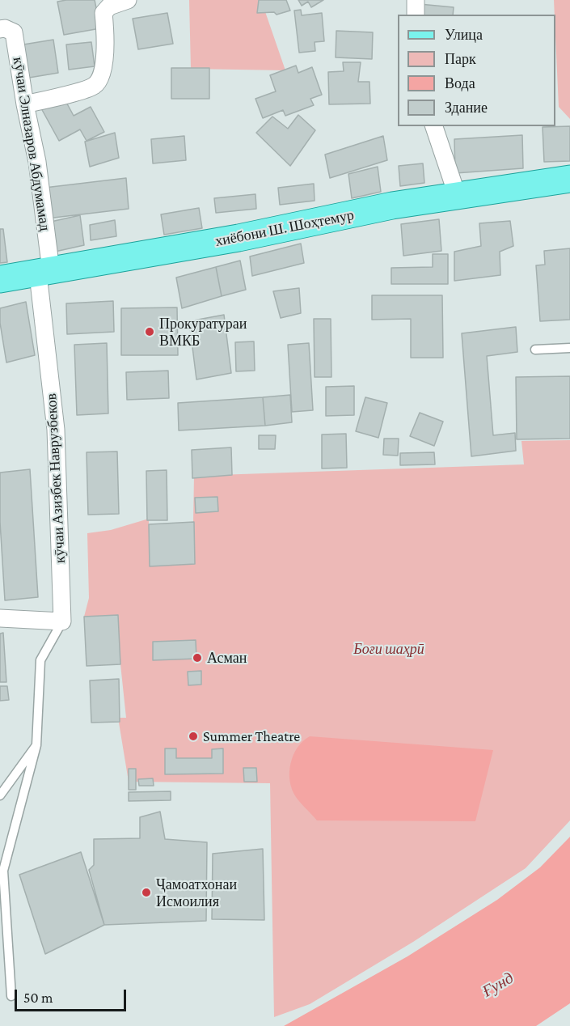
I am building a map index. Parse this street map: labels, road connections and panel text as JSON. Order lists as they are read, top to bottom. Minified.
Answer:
{"streets":{"main road":["хиёбони Ш. Шоҳтемур"],"street":["кӯчаи Элназаров Абдумамад","кӯчаи Азизбек Наврузбеков"]},"crossings":[["кӯчаи Элназаров Абдумамад","хиёбони Ш. Шоҳтемур"],["кӯчаи Элназаров Абдумамад","кӯчаи Азизбек Наврузбеков"],["хиёбони Ш. Шоҳтемур","кӯчаи Азизбек Наврузбеков"]],"water":["Ғунд"],"parks":["Боғи шаҳрӣ"],"places":["Прокуратураи ВМКБ","Асман","Summer Theatre","Ҷамоатхонаи Исмоилия"],"legend":["Улица","Парк","Вода","Здание"],"scale_bar":"50 m"}
